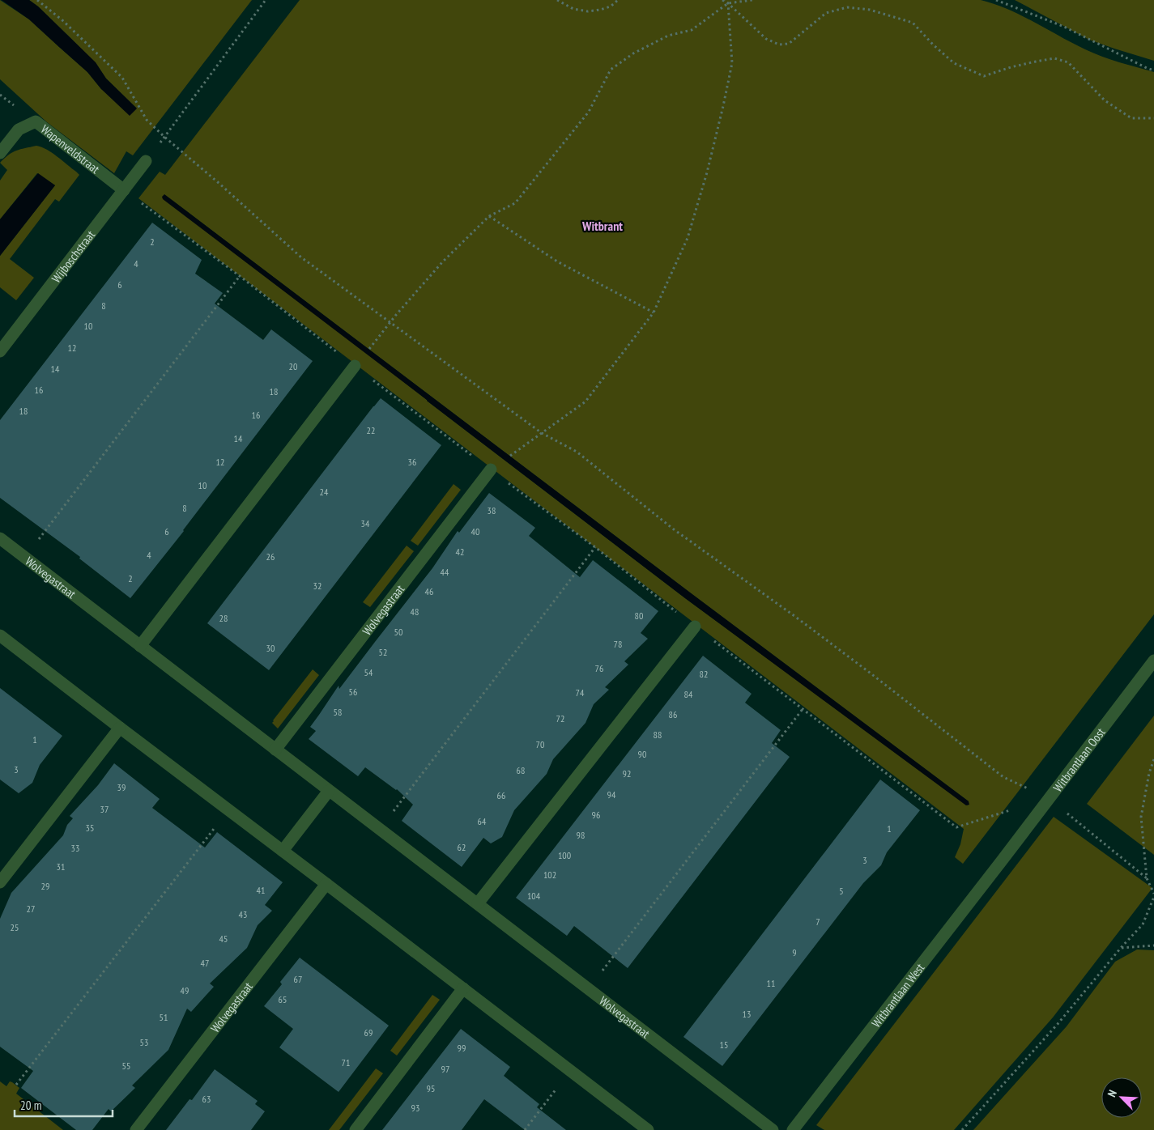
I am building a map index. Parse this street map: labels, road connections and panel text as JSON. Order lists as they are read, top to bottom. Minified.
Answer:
{"streets":{"street":["Wapenveldstraat","Wijboschstraat","Wolvegastraat","Witbrantlaan Oost","Witbrantlaan West"]},"crossings":[["Wapenveldstraat","Wijboschstraat"],["Witbrantlaan Oost","Witbrantlaan West"]],"districts":["Witbrant"],"house_numbers":["2","4","6","8","10","12","20","14","16","18","18","16","22","14","12","36","10","24","8","38","34","6","40","42","4","26","44","2","32","46","48","80","28","50","78","30","52","76","54","82","56","74","84","58","86","72","88","1","70","90","3","68","92","39","94","66","37","96","64","35","1","98","62","33","100","3","31","102","29","41","5","104","27","43","7","25","45","9","47","67","11","49","65","13","51","69","53","15","99","71","55","97","95","63","93"],"scale_bar":"20 m","north":"top left"}
